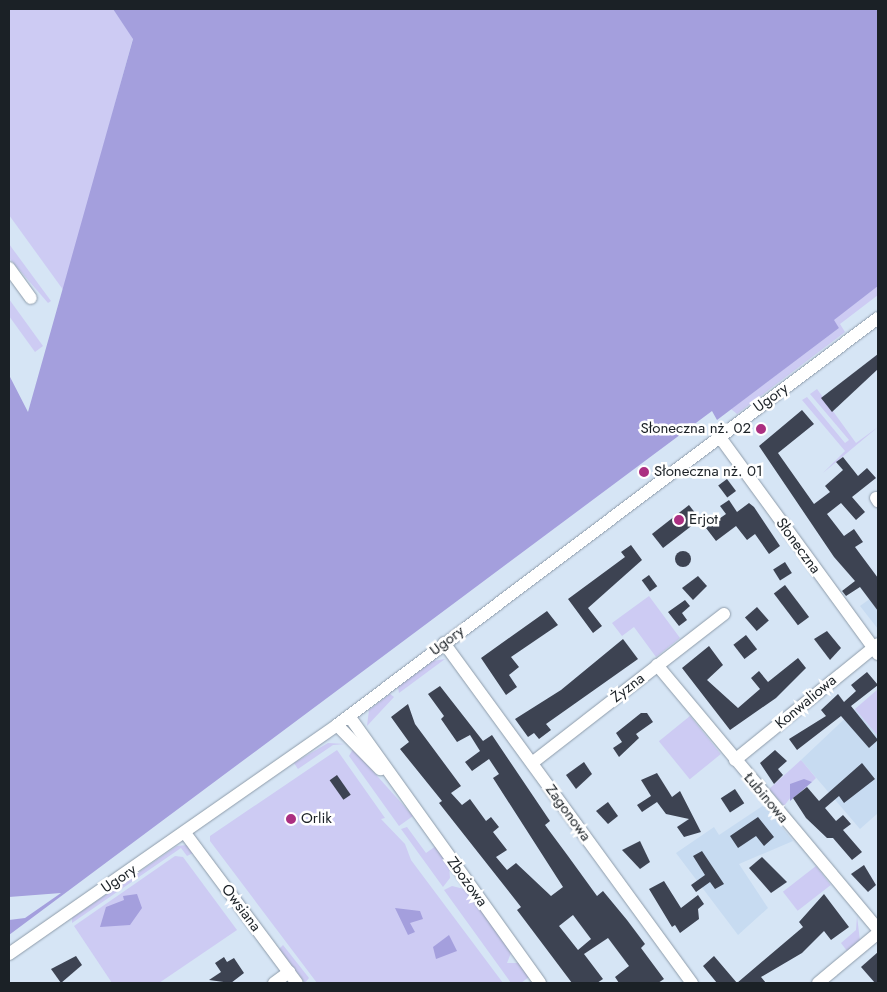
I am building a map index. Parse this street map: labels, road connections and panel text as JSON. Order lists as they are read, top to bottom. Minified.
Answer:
{"streets":{"street":["Ugory","Słoneczna","Żyzna","Konwaliowa","Łubinowa","Zagonowa","Zbożowa","Owsiana"]},"crossings":[["Ugory","Słoneczna"],["Ugory","Zagonowa"],["Ugory","Zbożowa"],["Ugory","Owsiana"],["Słoneczna","Konwaliowa"],["Żyzna","Łubinowa"],["Żyzna","Zagonowa"],["Konwaliowa","Łubinowa"]],"places":["Słoneczna nż. 02","Słoneczna nż. 01","Erjot","Orlik"]}
